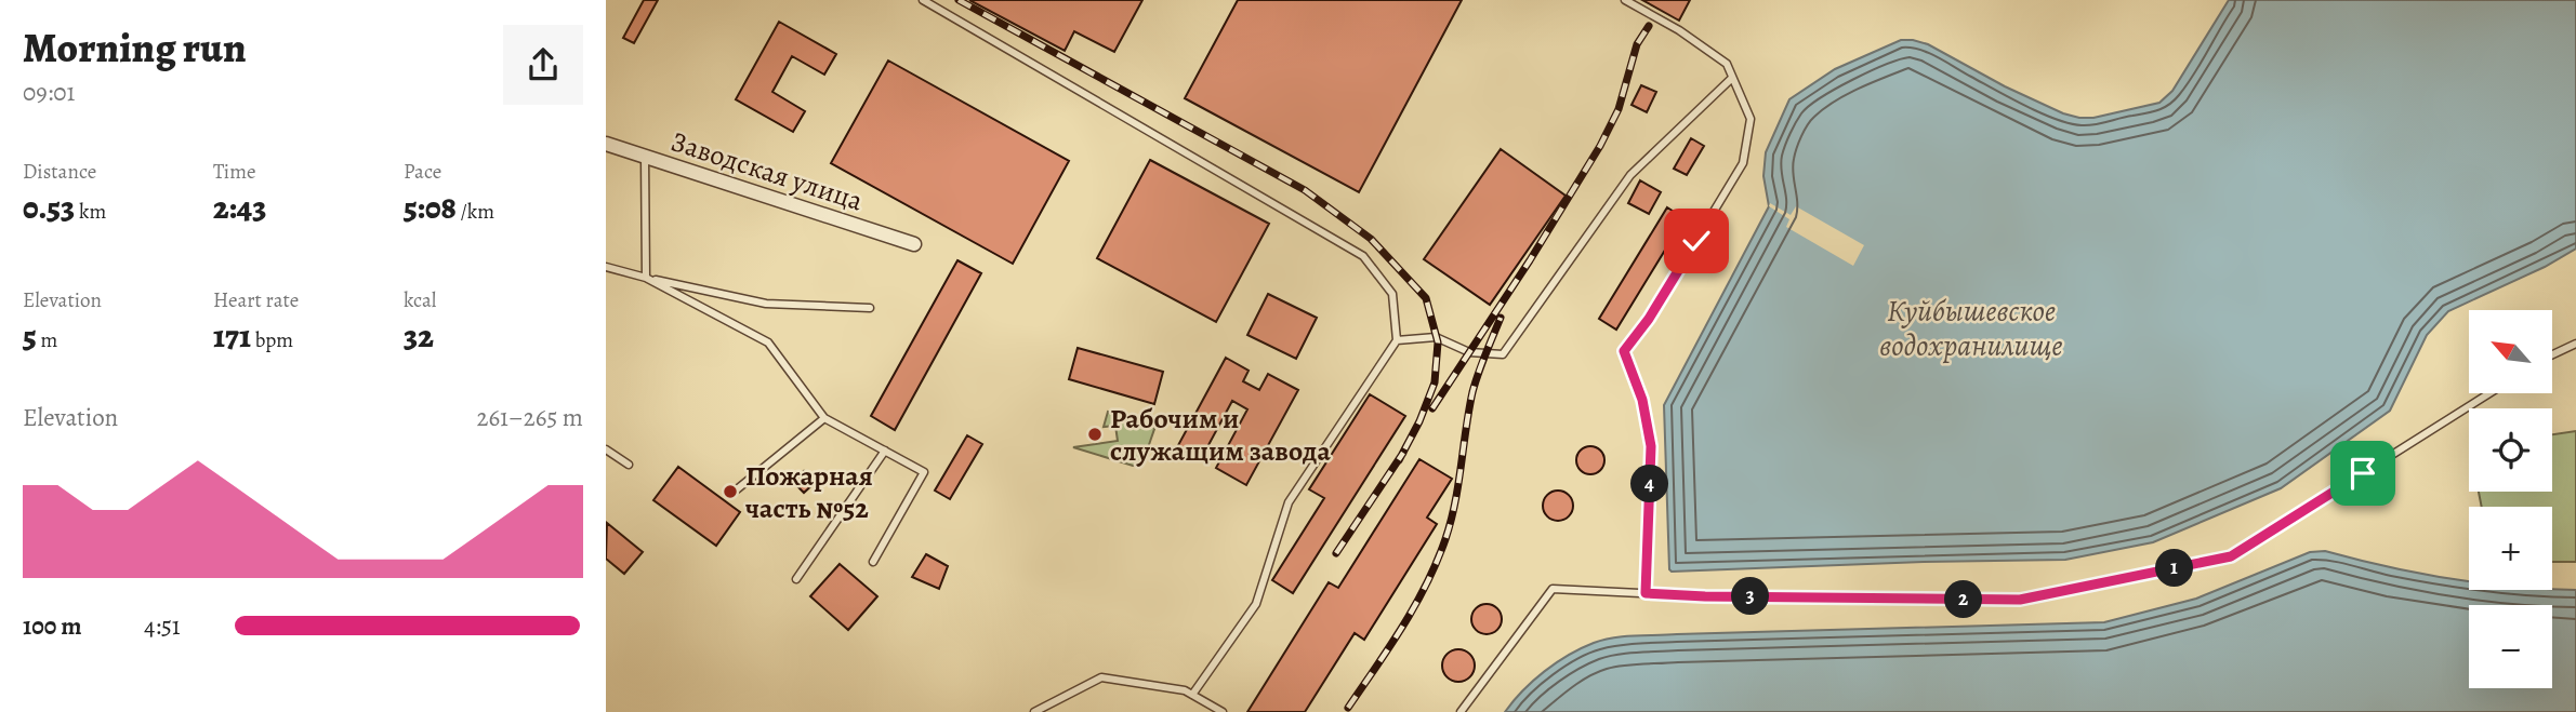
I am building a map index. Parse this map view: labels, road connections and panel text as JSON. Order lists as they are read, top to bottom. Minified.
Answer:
{"streets":{"street":["Заводская улица"]},"water":["Куйбышевское водохранилище"],"places":["Рабочим и служащим завода","Пожарная часть №52"],"north":"top left","page":{"heading":["Morning run","09:01"],"stats":[["Distance","0.53 km"],["Time","2:43"],["Pace","5:08 /km"],["Elevation","5 m"],["Heart rate","171 bpm"],["kcal","32"]],"map_buttons":["+","−"],"chart":["Elevation","261–265 m"],"pins":["4","1","3","2"],"list":[{"name":"100 m","note":"4:51"}]}}
